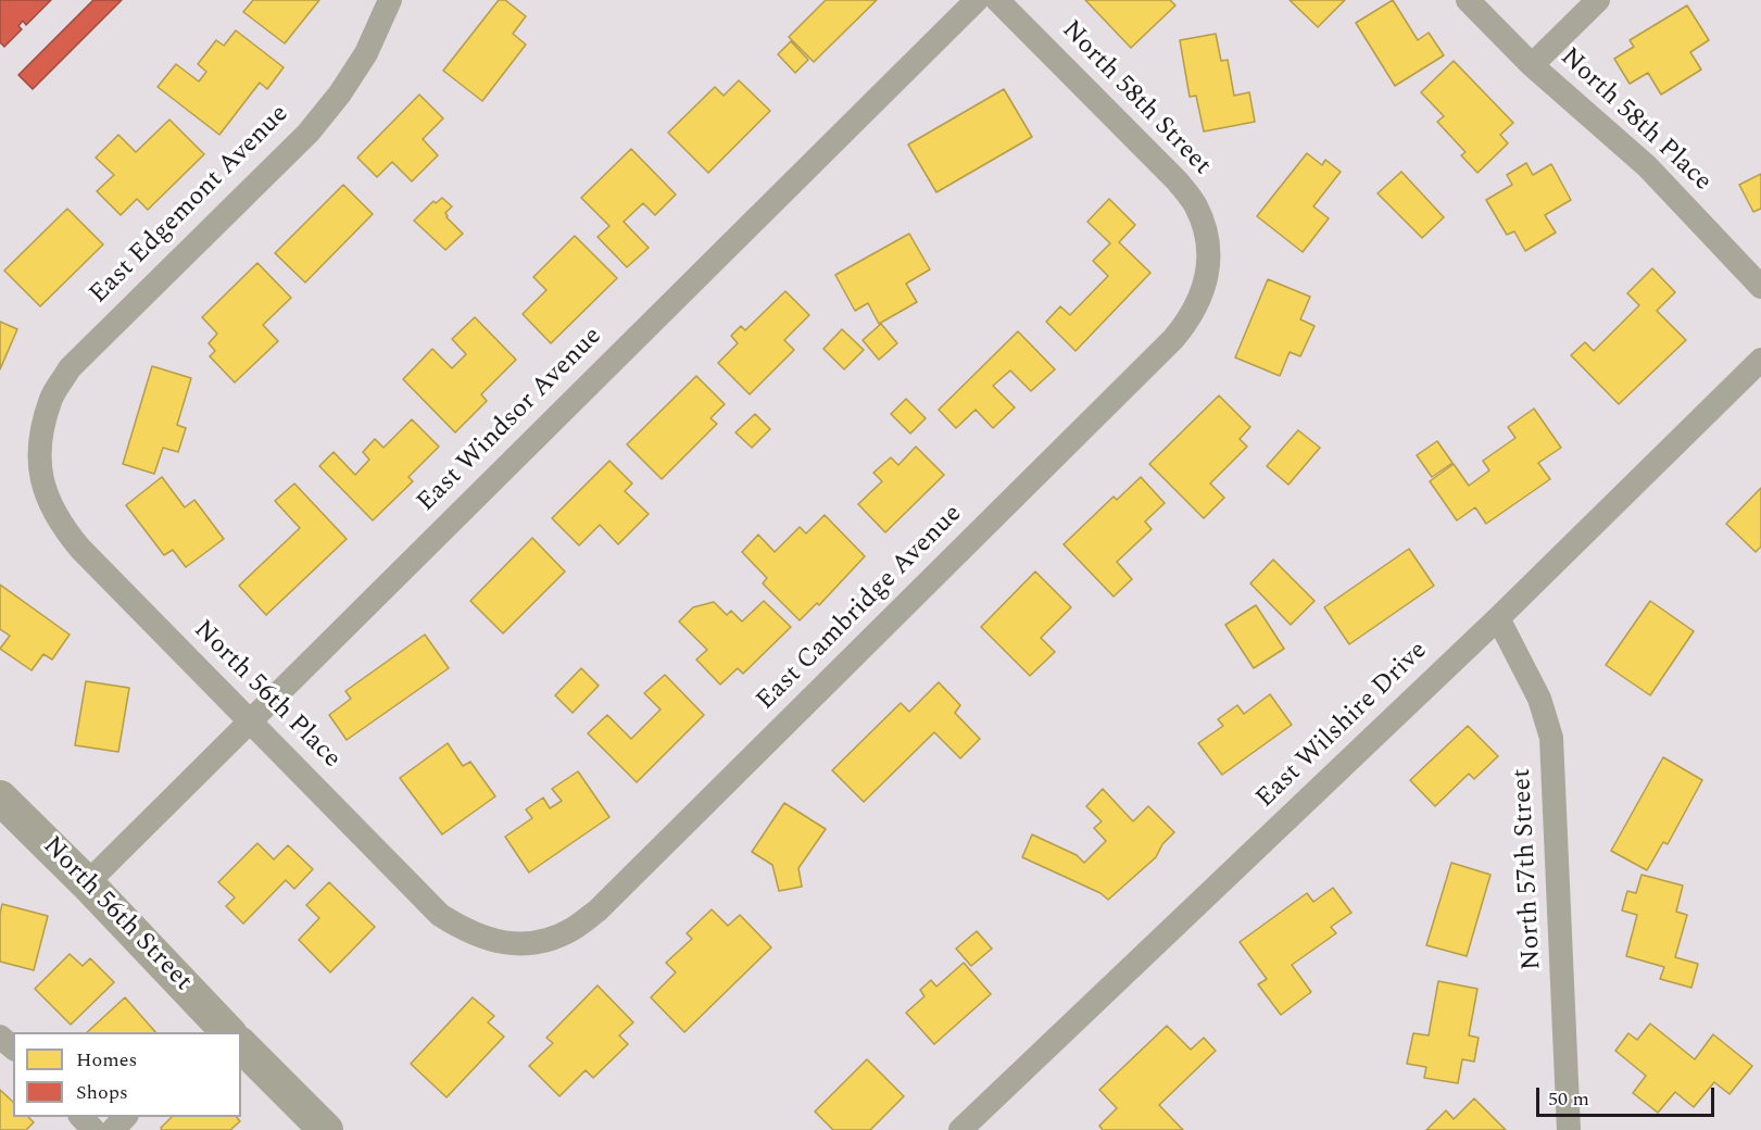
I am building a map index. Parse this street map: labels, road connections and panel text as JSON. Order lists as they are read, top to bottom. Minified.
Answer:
{"streets":{"street":["North 58th Street","North 58th Place","East Edgemont Avenue","East Windsor Avenue","East Cambridge Avenue","North 56th Place","East Wilshire Drive","North 57th Street","North 56th Street"]},"crossings":[["North 58th Street","East Cambridge Avenue"],["East Edgemont Avenue","North 56th Place"],["East Windsor Avenue","North 56th Place"],["East Windsor Avenue","North 56th Street"],["East Cambridge Avenue","North 56th Place"],["East Wilshire Drive","North 57th Street"]],"legend":["Homes","Shops"],"scale_bar":"50 m"}
